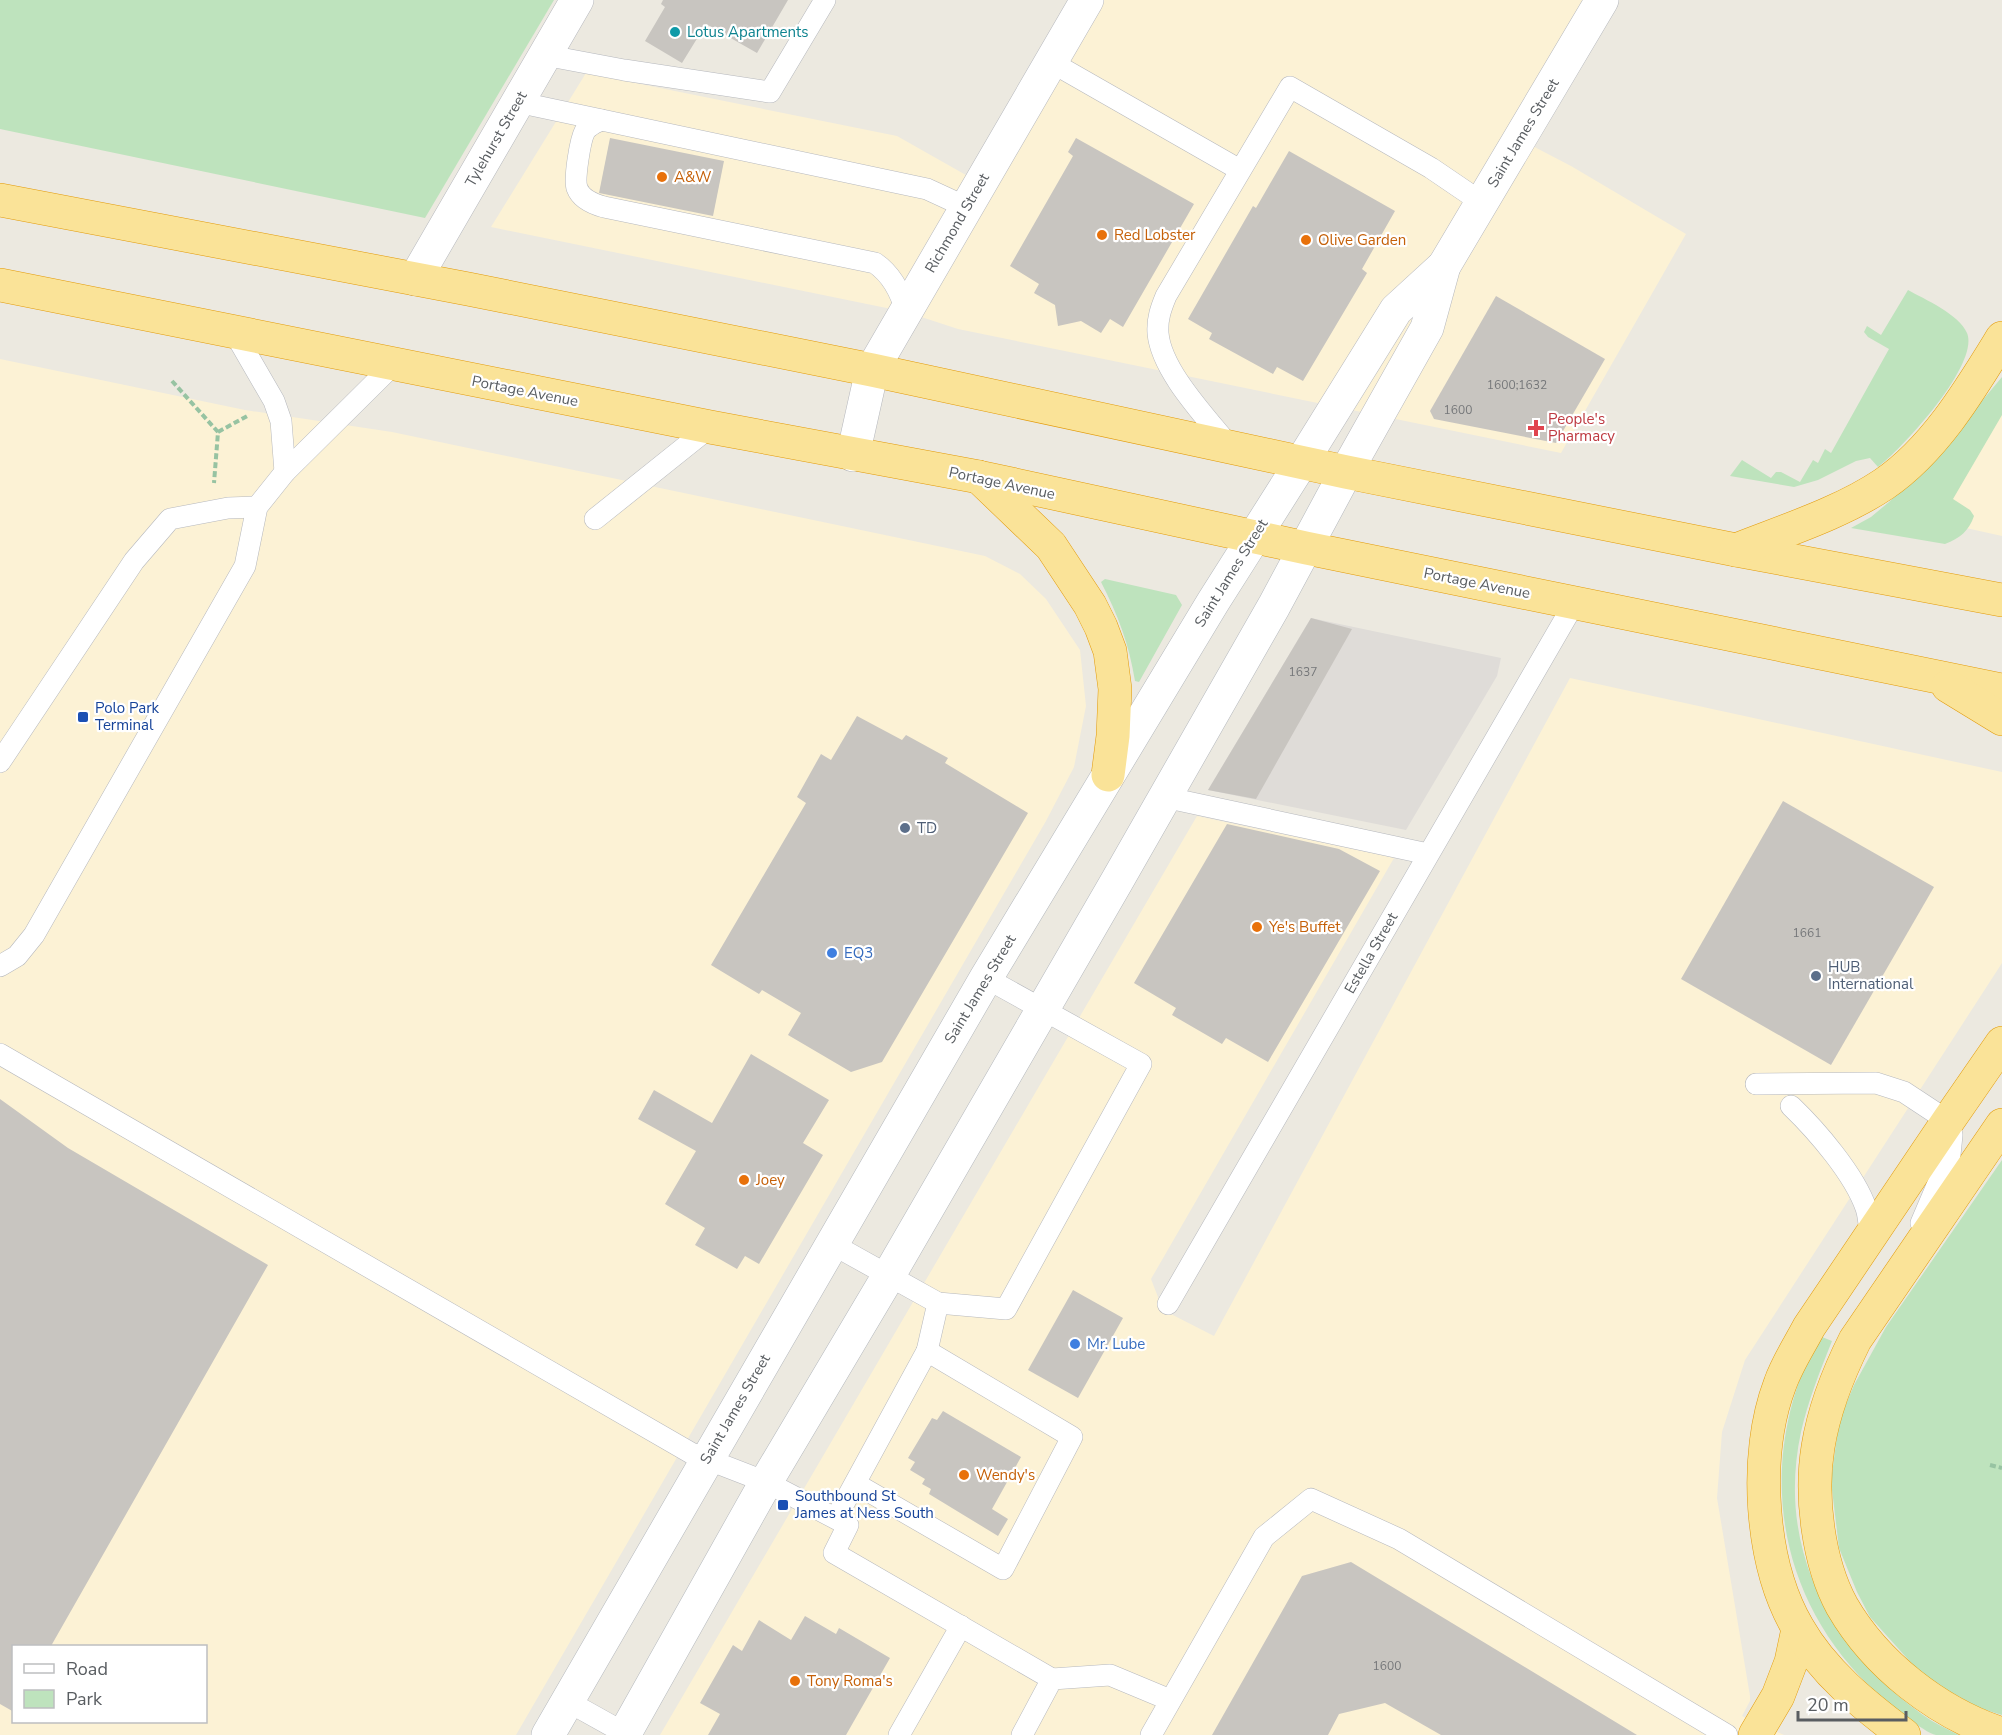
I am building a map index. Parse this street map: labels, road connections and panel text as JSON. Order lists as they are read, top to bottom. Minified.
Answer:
{"streets":{"highway":["Portage Avenue"],"main road":["Saint James Street","Tylehurst Street","Richmond Street"],"lane":["Estella Street"]},"crossings":[["Saint James Street","Portage Avenue"],["Richmond Street","Portage Avenue"],["Portage Avenue","Estella Street"]],"places":{"other":["Lotus Apartments","A&W","Red Lobster","Olive Garden","TD","Ye's Buffet","EQ3","HUB International","Joey","Mr. Lube","Wendy's","Tony Roma's"],"health":["People's Pharmacy"],"transit":["Polo Park Terminal","Southbound St James at Ness South"]},"house_numbers":["1600;1632","1600","1637","1661","1600"],"legend":["Road","Park"],"scale_bar":"20 m"}
